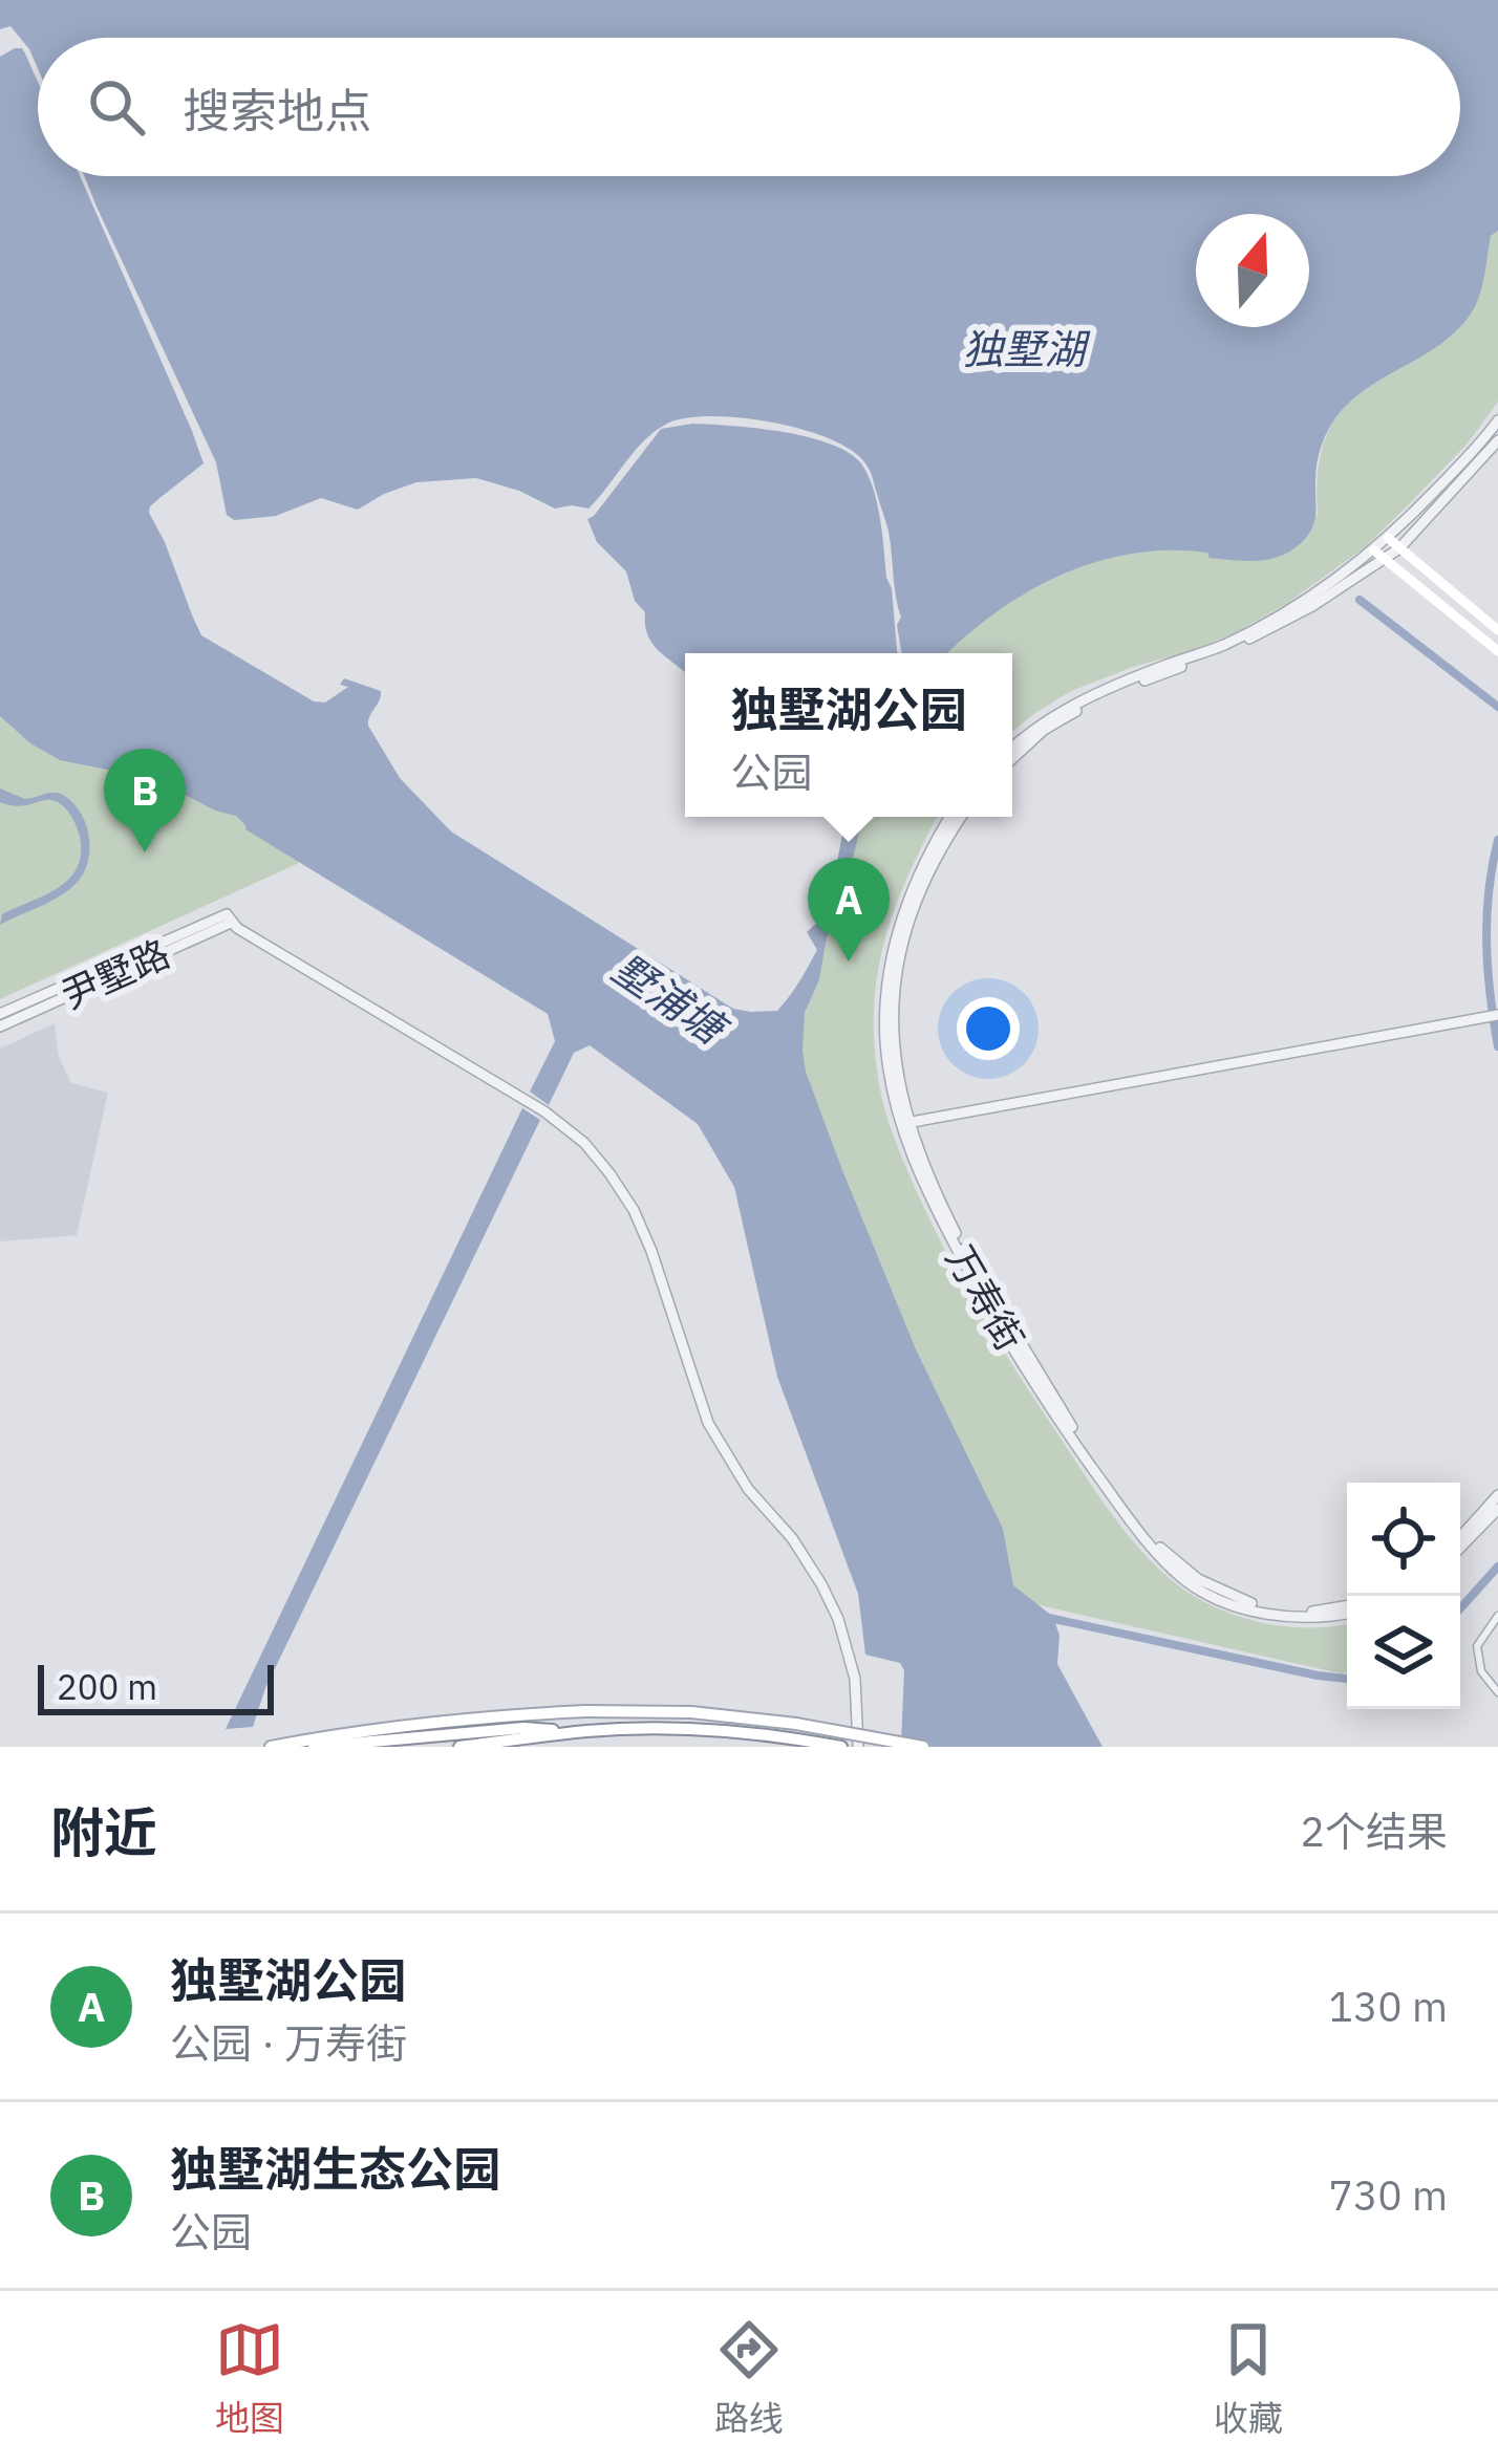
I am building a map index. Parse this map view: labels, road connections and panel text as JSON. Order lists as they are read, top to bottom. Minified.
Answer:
{"streets":{"street":["尹墅路","万寿街"]},"water":["独墅湖","墅浦塘"],"scale_bar":"200 m","north":"top","page":{"search":"搜索地点","popup":["独墅湖公园","公园"],"pins":["B","A"],"scale":"200 m","heading":["附近","2个结果"],"list":[{"mark":"A","name":"独墅湖公园","note":"公园 · 万寿街","value":"130 m"},{"mark":"B","name":"独墅湖生态公园","note":"公园","value":"730 m"}],"nav":["地图","路线","收藏"]}}
